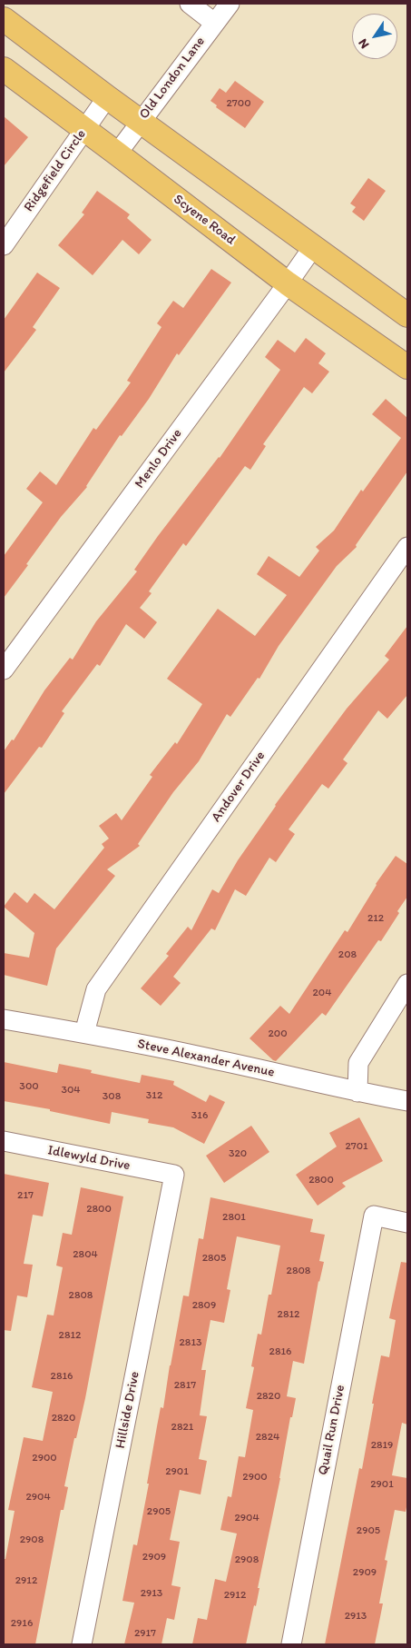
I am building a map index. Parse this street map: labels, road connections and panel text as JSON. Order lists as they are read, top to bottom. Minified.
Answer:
{"streets":{"main road":["Scyene Road"],"street":["Old London Lane","Ridgefield Circle","Menlo Drive","Andover Drive","Steve Alexander Avenue","Idlewyld Drive","Hillside Drive","Quail Run Drive"]},"crossings":[["Old London Lane","Scyene Road"],["Ridgefield Circle","Scyene Road"],["Scyene Road","Menlo Drive"],["Andover Drive","Steve Alexander Avenue"],["Idlewyld Drive","Hillside Drive"]],"house_numbers":["2700","212","208","204","200","300","304","312","308","316","2701","320","2800","217","2800","2801","2804","2805","2808","2808","2809","2812","2812","2813","2816","2816","2817","2820","2820","2821","2824","2819","2900","2901","2900","2901","2904","2905","2904","2905","2908","2909","2908","2909","2912","2913","2912","2913","2916","2917"],"north":"bottom left"}
